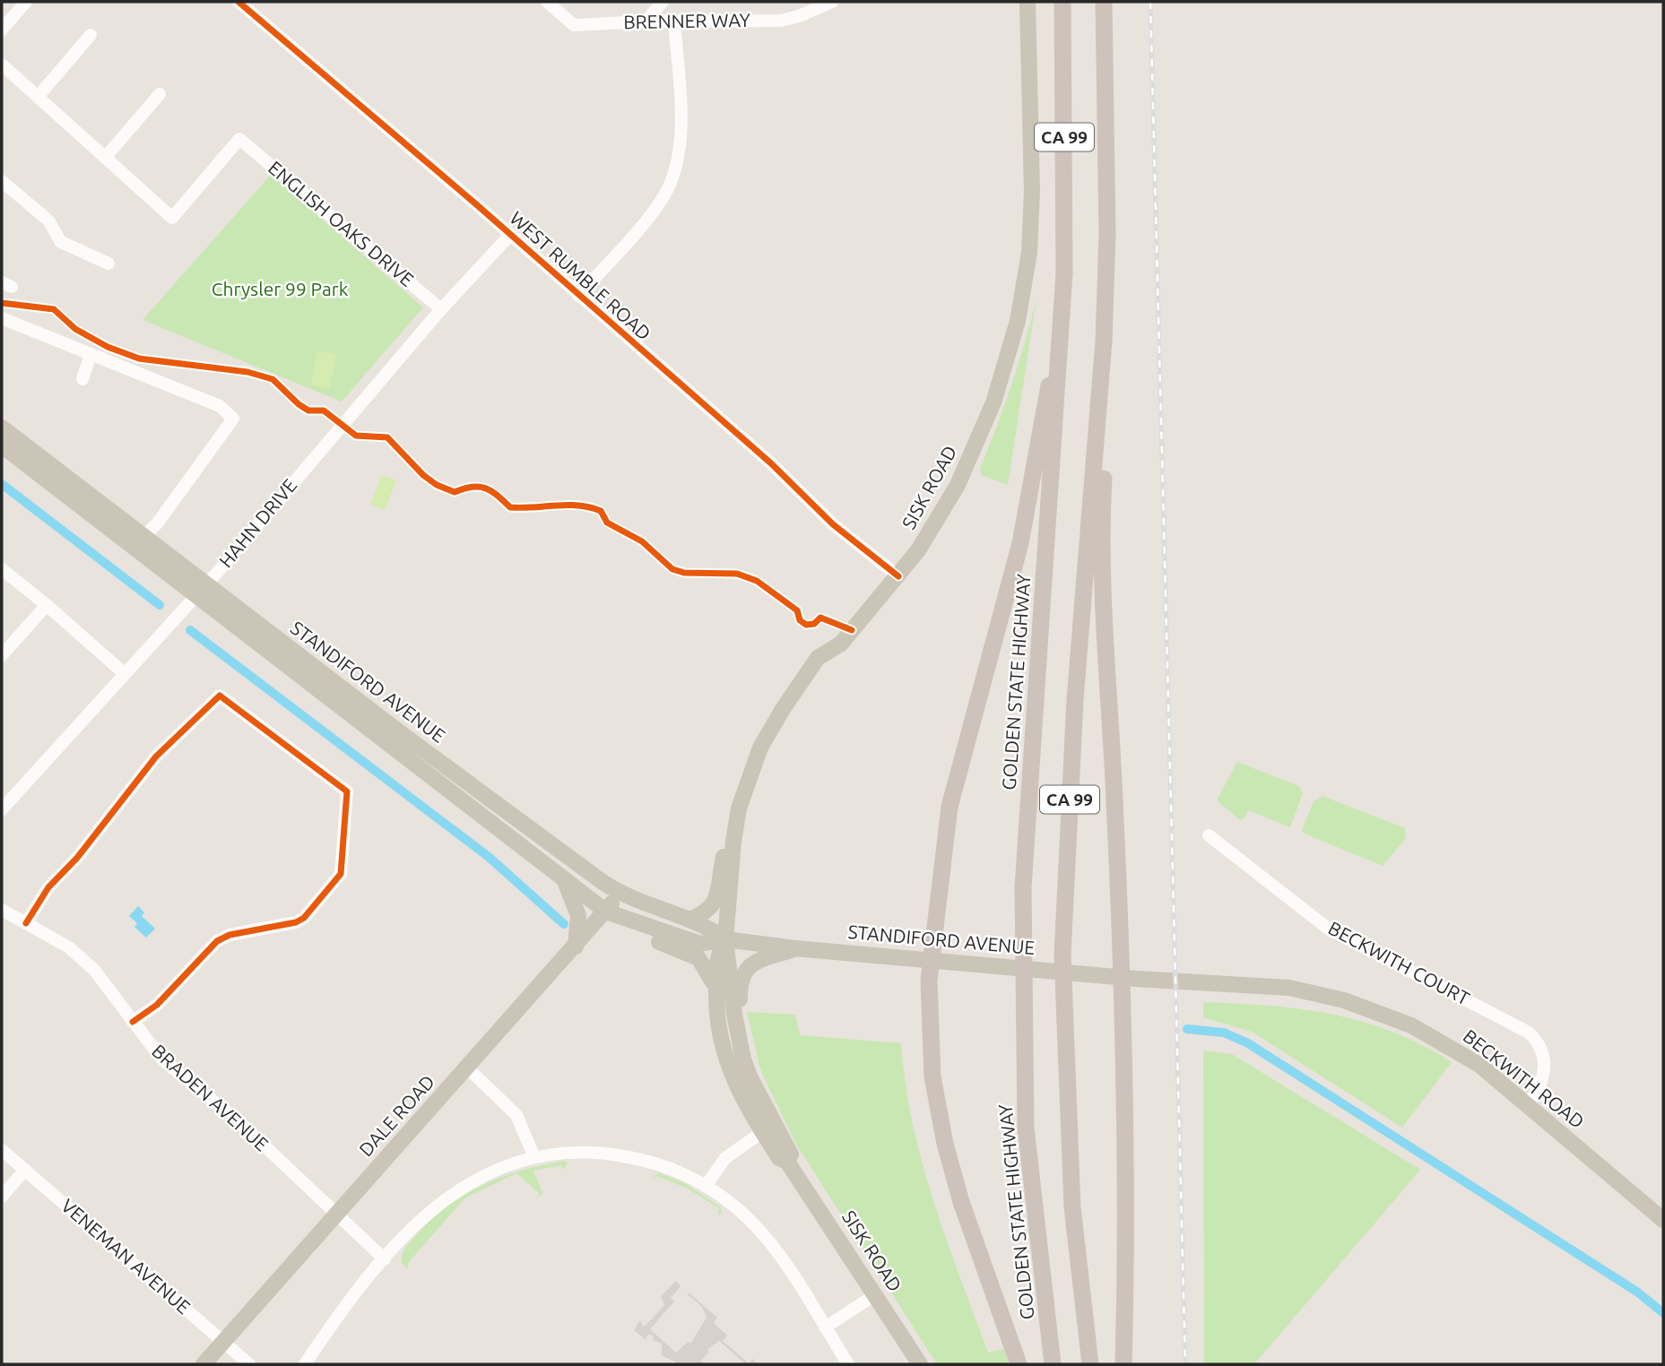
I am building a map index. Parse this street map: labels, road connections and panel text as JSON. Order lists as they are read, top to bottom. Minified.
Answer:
{"streets":{"highway":["CA 99","GOLDEN STATE HIGHWAY"],"main road":["SISK ROAD","STANDIFORD AVENUE","BECKWITH ROAD","DALE ROAD"],"street":["BRENNER WAY","ENGLISH OAKS DRIVE","WEST RUMBLE ROAD","HAHN DRIVE","BECKWITH COURT","BRADEN AVENUE","VENEMAN AVENUE"]},"crossings":[["ENGLISH OAKS DRIVE","HAHN DRIVE"],["WEST RUMBLE ROAD","SISK ROAD"],["WEST RUMBLE ROAD","HAHN DRIVE"],["SISK ROAD","STANDIFORD AVENUE"],["HAHN DRIVE","STANDIFORD AVENUE"],["STANDIFORD AVENUE","BECKWITH ROAD"],["STANDIFORD AVENUE","DALE ROAD"],["BECKWITH COURT","BECKWITH ROAD"],["BRADEN AVENUE","DALE ROAD"],["DALE ROAD","VENEMAN AVENUE"]],"parks":["Chrysler 99 Park"]}
